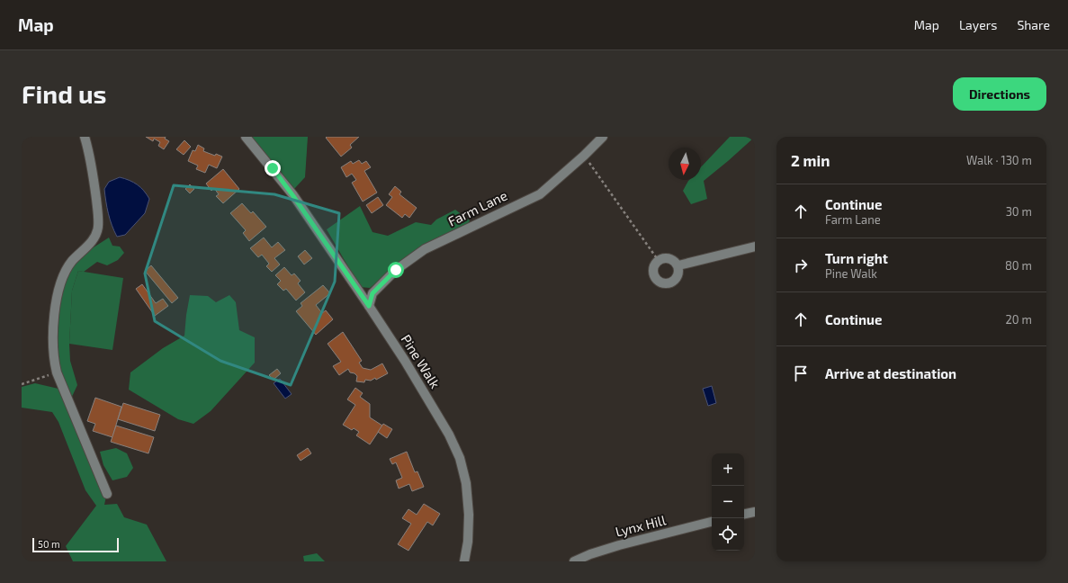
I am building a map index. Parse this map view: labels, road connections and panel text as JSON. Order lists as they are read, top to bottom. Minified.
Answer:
{"streets":{"street":["Farm Lane","Pine Walk","Lynx Hill"]},"crossings":[["Farm Lane","Pine Walk"]],"scale_bar":"50 m","north":"bottom","page":{"header":"Map","nav":["Map","Layers","Share"],"buttons":"Directions","title":"Find us","heading":["2 min","Walk · 130 m"],"list":[["Continue","Farm Lane","30 m"],["Turn right","Pine Walk","80 m"],["Continue","20 m"],"Arrive at destination"],"map_buttons":["+","−"],"scale":"50 m"}}
